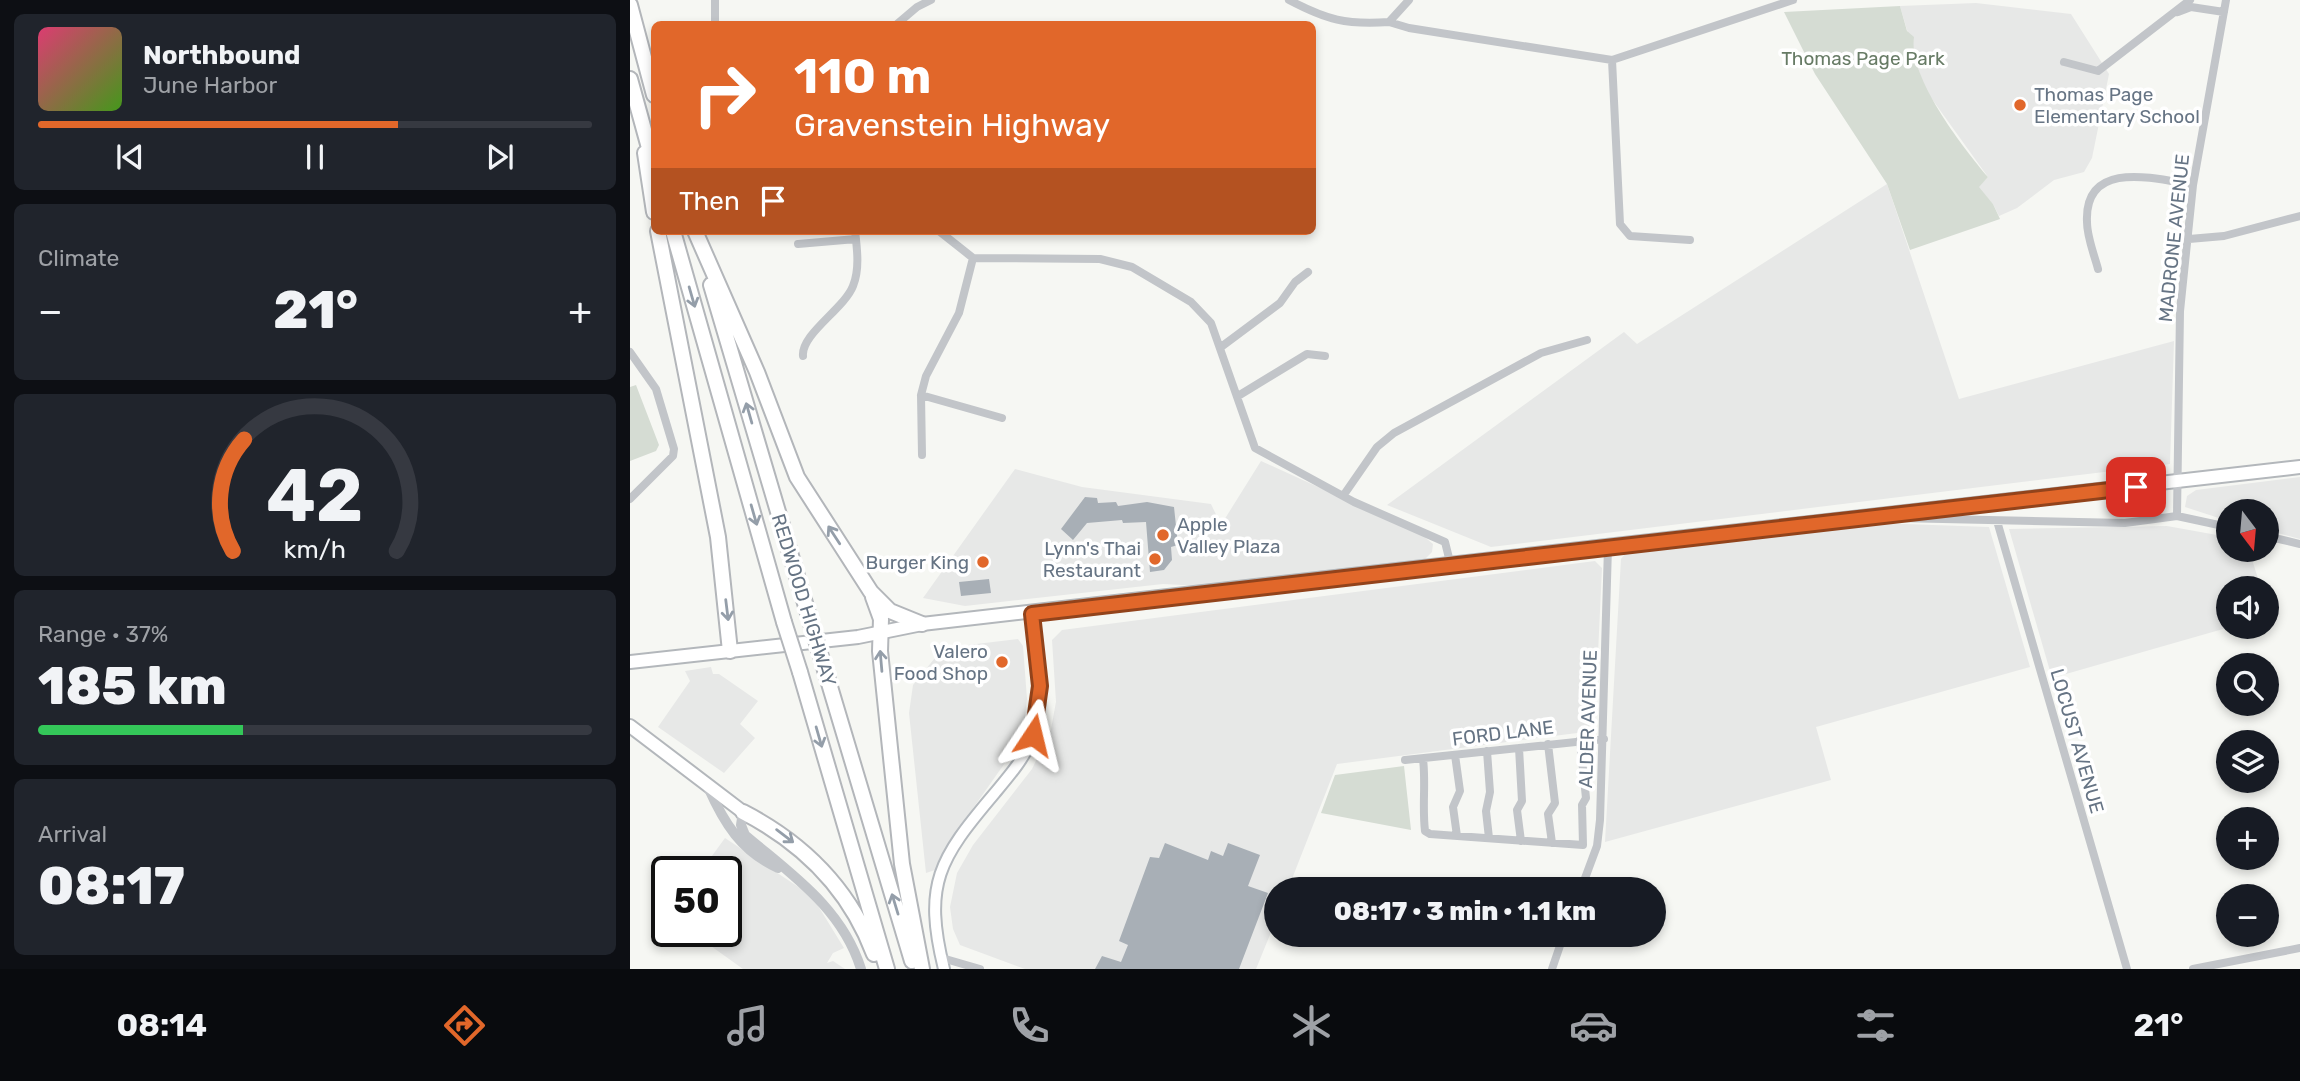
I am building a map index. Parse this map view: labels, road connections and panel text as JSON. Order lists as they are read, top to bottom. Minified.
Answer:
{"streets":{"highway":["REDWOOD HIGHWAY"],"street":["MADRONE AVENUE","ALDER AVENUE","FORD LANE","LOCUST AVENUE"]},"crossings":[["ALDER AVENUE","FORD LANE"]],"parks":["Thomas Page Park"],"places":["Thomas Page Elementary School","Apple Valley Plaza","Lynn's Thai Restaurant","Burger King","Valero Food Shop"],"north":"bottom","page":{"turn":["110 m","Gravenstein Highway"],"song":["Northbound","June Harbor"],"then":"Then","tile":["Climate",["Range · 37%","185 km"],["Arrival","08:17"]],"heat":["−","21°","+"],"map_buttons":["+","−"],"limit":"50","trip":"08:17 · 3 min · 1.1 km","tabs":["08:14","21°"],"gauge":["42","km/h"]}}
